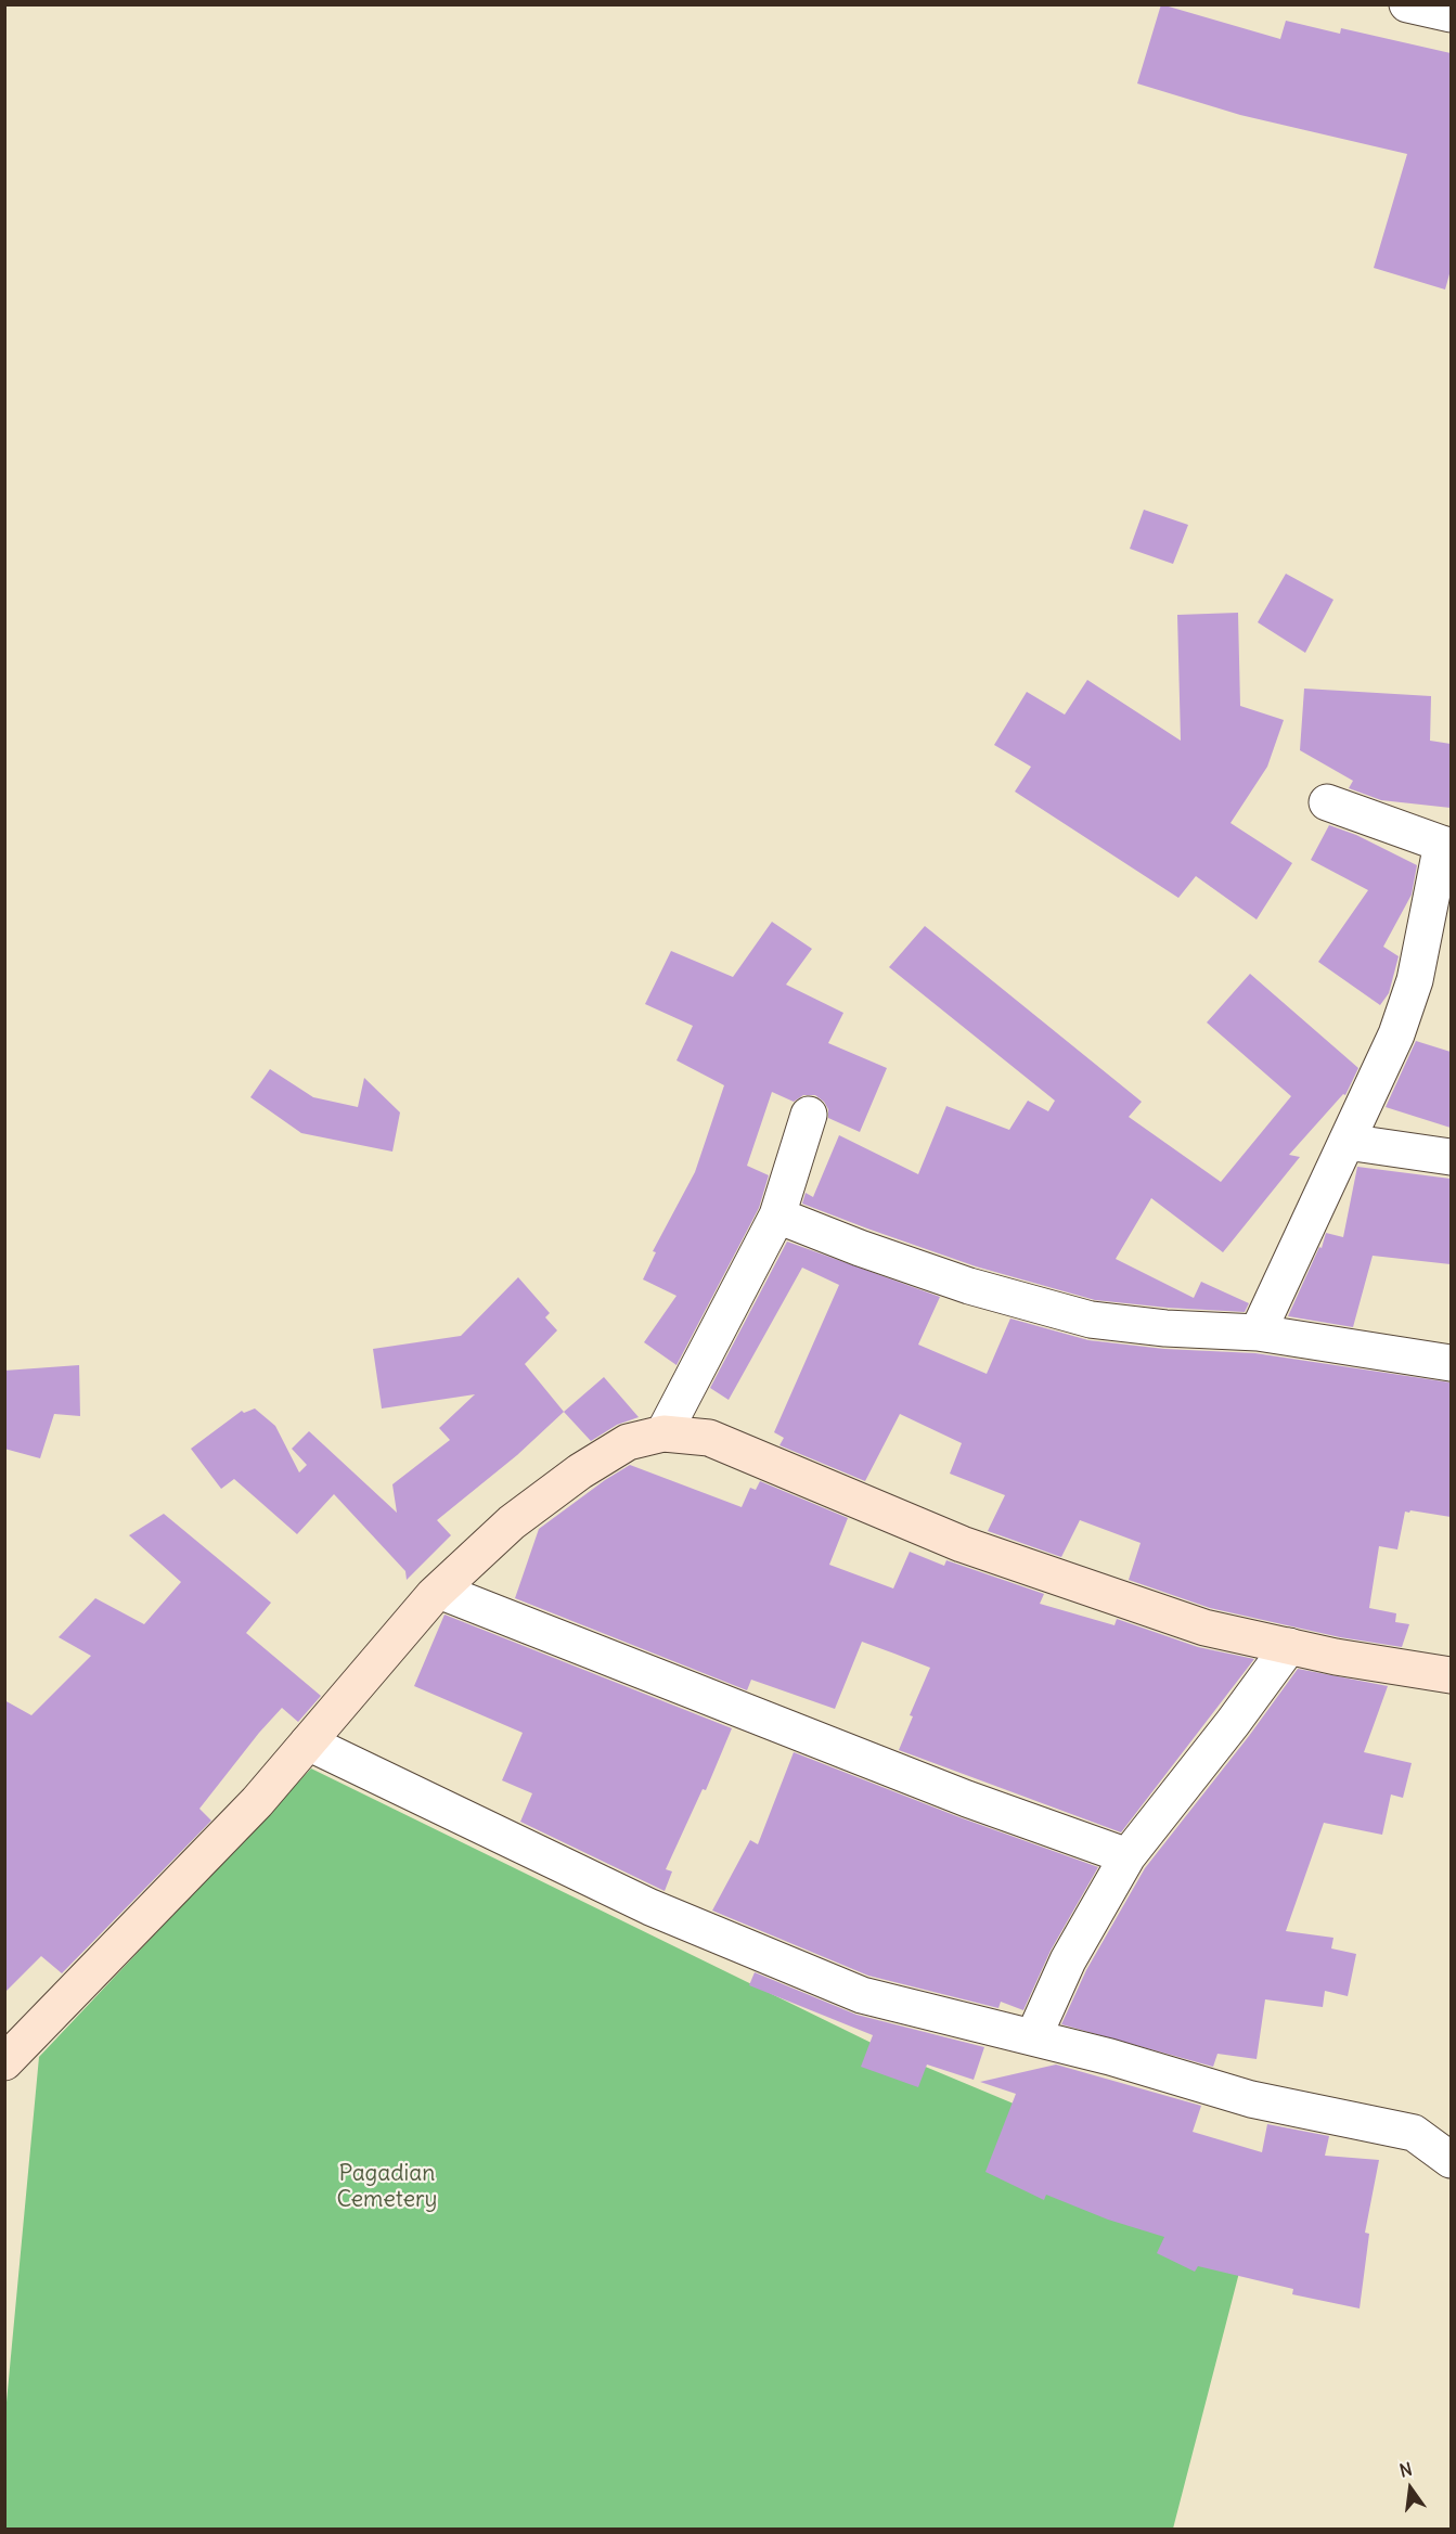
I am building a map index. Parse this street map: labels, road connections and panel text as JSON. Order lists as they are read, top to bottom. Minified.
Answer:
{"parks":["Pagadian Cemetery"],"north":"top"}
